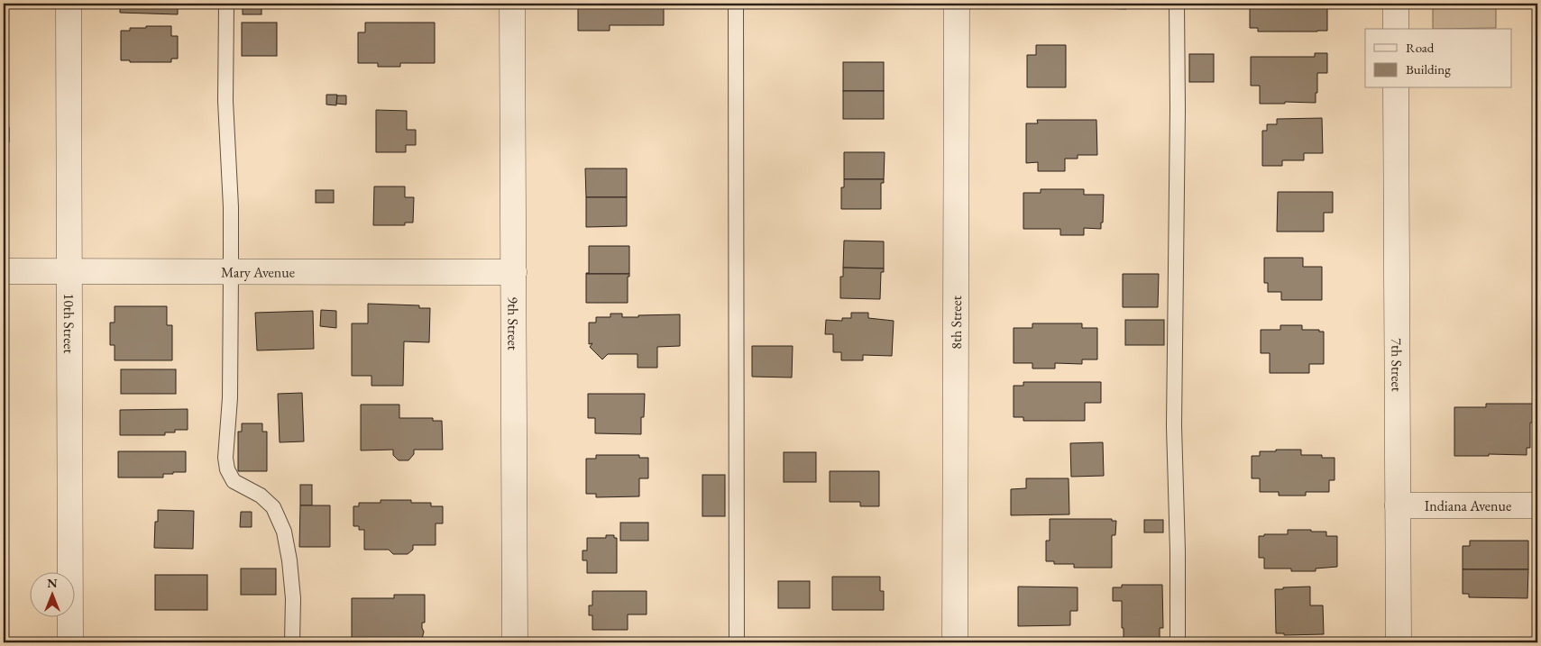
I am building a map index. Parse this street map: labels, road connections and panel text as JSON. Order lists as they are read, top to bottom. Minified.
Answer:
{"streets":{"street":["Mary Avenue","9th Street","8th Street","10th Street","7th Street","Indiana Avenue"]},"crossings":[["Mary Avenue","9th Street"],["Mary Avenue","10th Street"],["7th Street","Indiana Avenue"]],"legend":["Road","Building"],"north":"top"}
